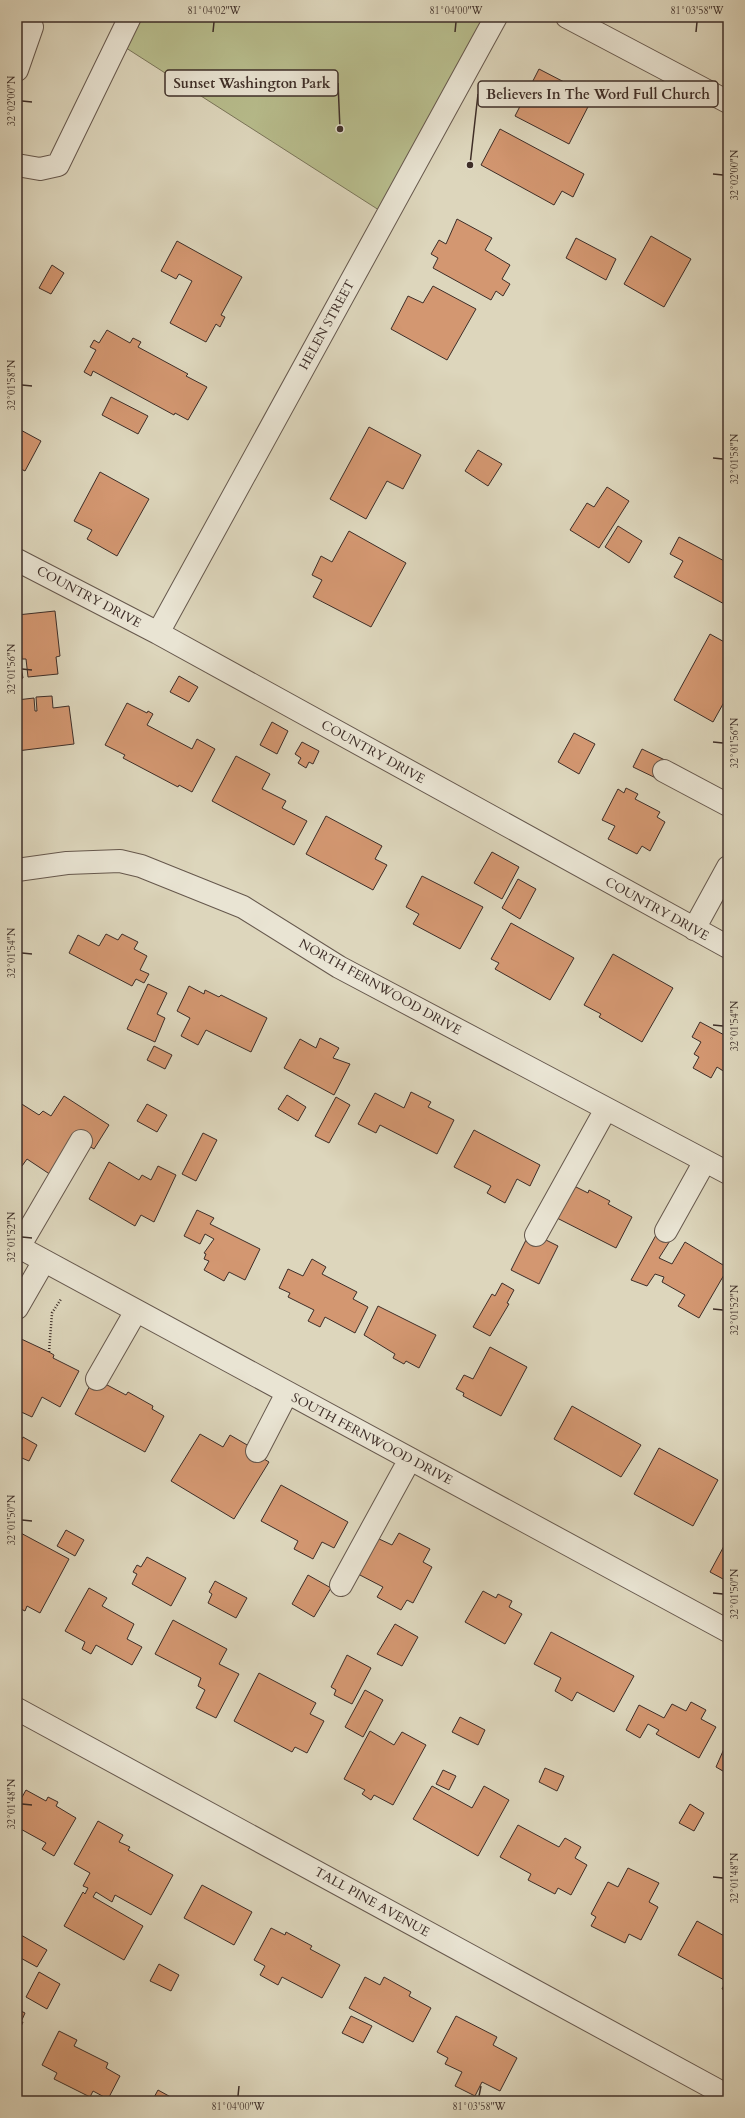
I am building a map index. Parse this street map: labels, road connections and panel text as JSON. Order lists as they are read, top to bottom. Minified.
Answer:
{"streets":{"street":["HELEN STREET","COUNTRY DRIVE","NORTH FERNWOOD DRIVE","SOUTH FERNWOOD DRIVE","TALL PINE AVENUE"]},"crossings":[["HELEN STREET","COUNTRY DRIVE"]],"places":["Sunset Washington Park","Believers In The Word Full Church"],"coordinates":["81°04'02\"W","81°04'00\"W","81°03'58\"W","32°02'00\"N","32°01'58\"N","32°01'56\"N","32°01'54\"N","32°01'52\"N","32°01'50\"N","32°01'48\"N"]}
